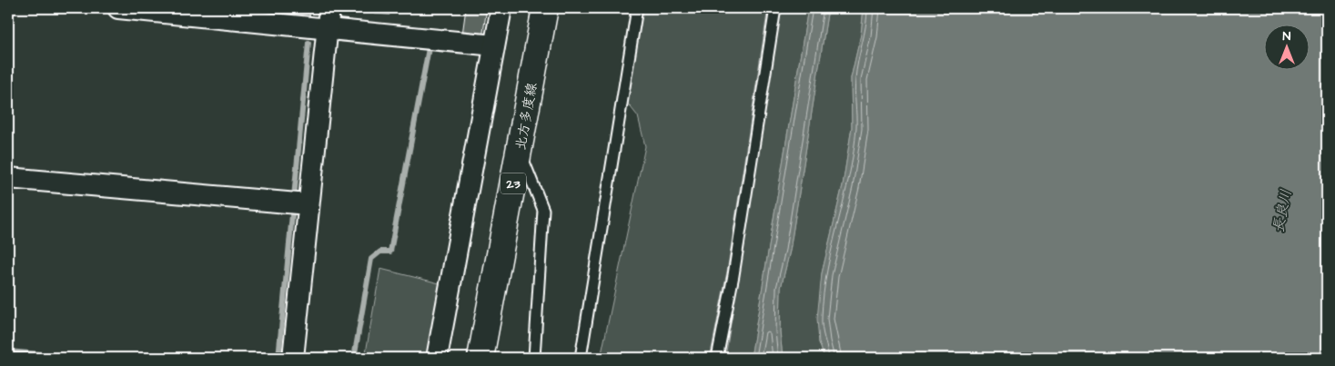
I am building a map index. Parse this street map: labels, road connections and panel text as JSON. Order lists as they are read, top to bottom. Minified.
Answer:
{"streets":{"main road":["北方多度線","23"]},"water":["長良川"],"north":"top"}
